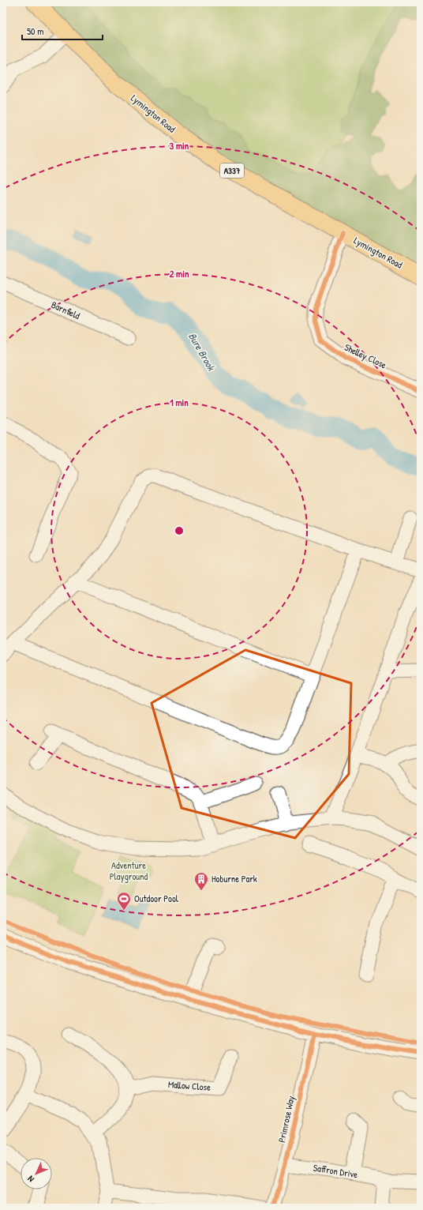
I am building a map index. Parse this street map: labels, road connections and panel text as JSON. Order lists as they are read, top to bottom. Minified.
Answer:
{"streets":{"main road":["Lymington Road","A337"],"street":["Barnfield","Shelley Close","Mallow Close","Primrose Way","Saffron Drive"]},"crossings":[["Lymington Road","Shelley Close"],["Primrose Way","Saffron Drive"]],"water":["Bure Brook"],"parks":["Adventure Playground"],"places":{"building":["Hoburne Park"],"sports":["Outdoor Pool"]},"scale_bar":"50 m","north":"bottom left","rings":["3 min","2 min","1 min"]}
